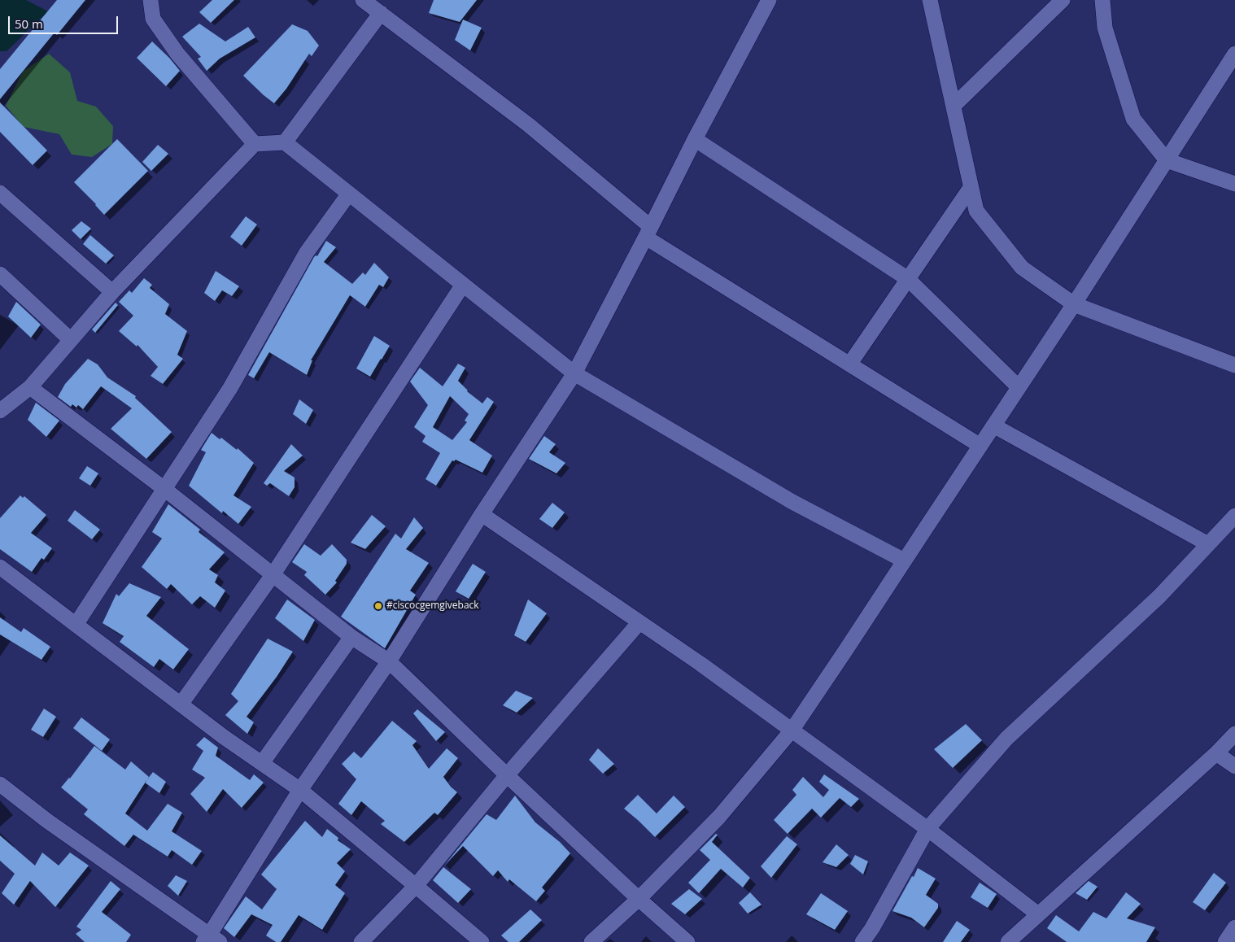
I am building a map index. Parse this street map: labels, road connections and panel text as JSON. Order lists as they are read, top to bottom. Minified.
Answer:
{"places":["#ciscocgemgiveback"],"scale_bar":"50 m"}
